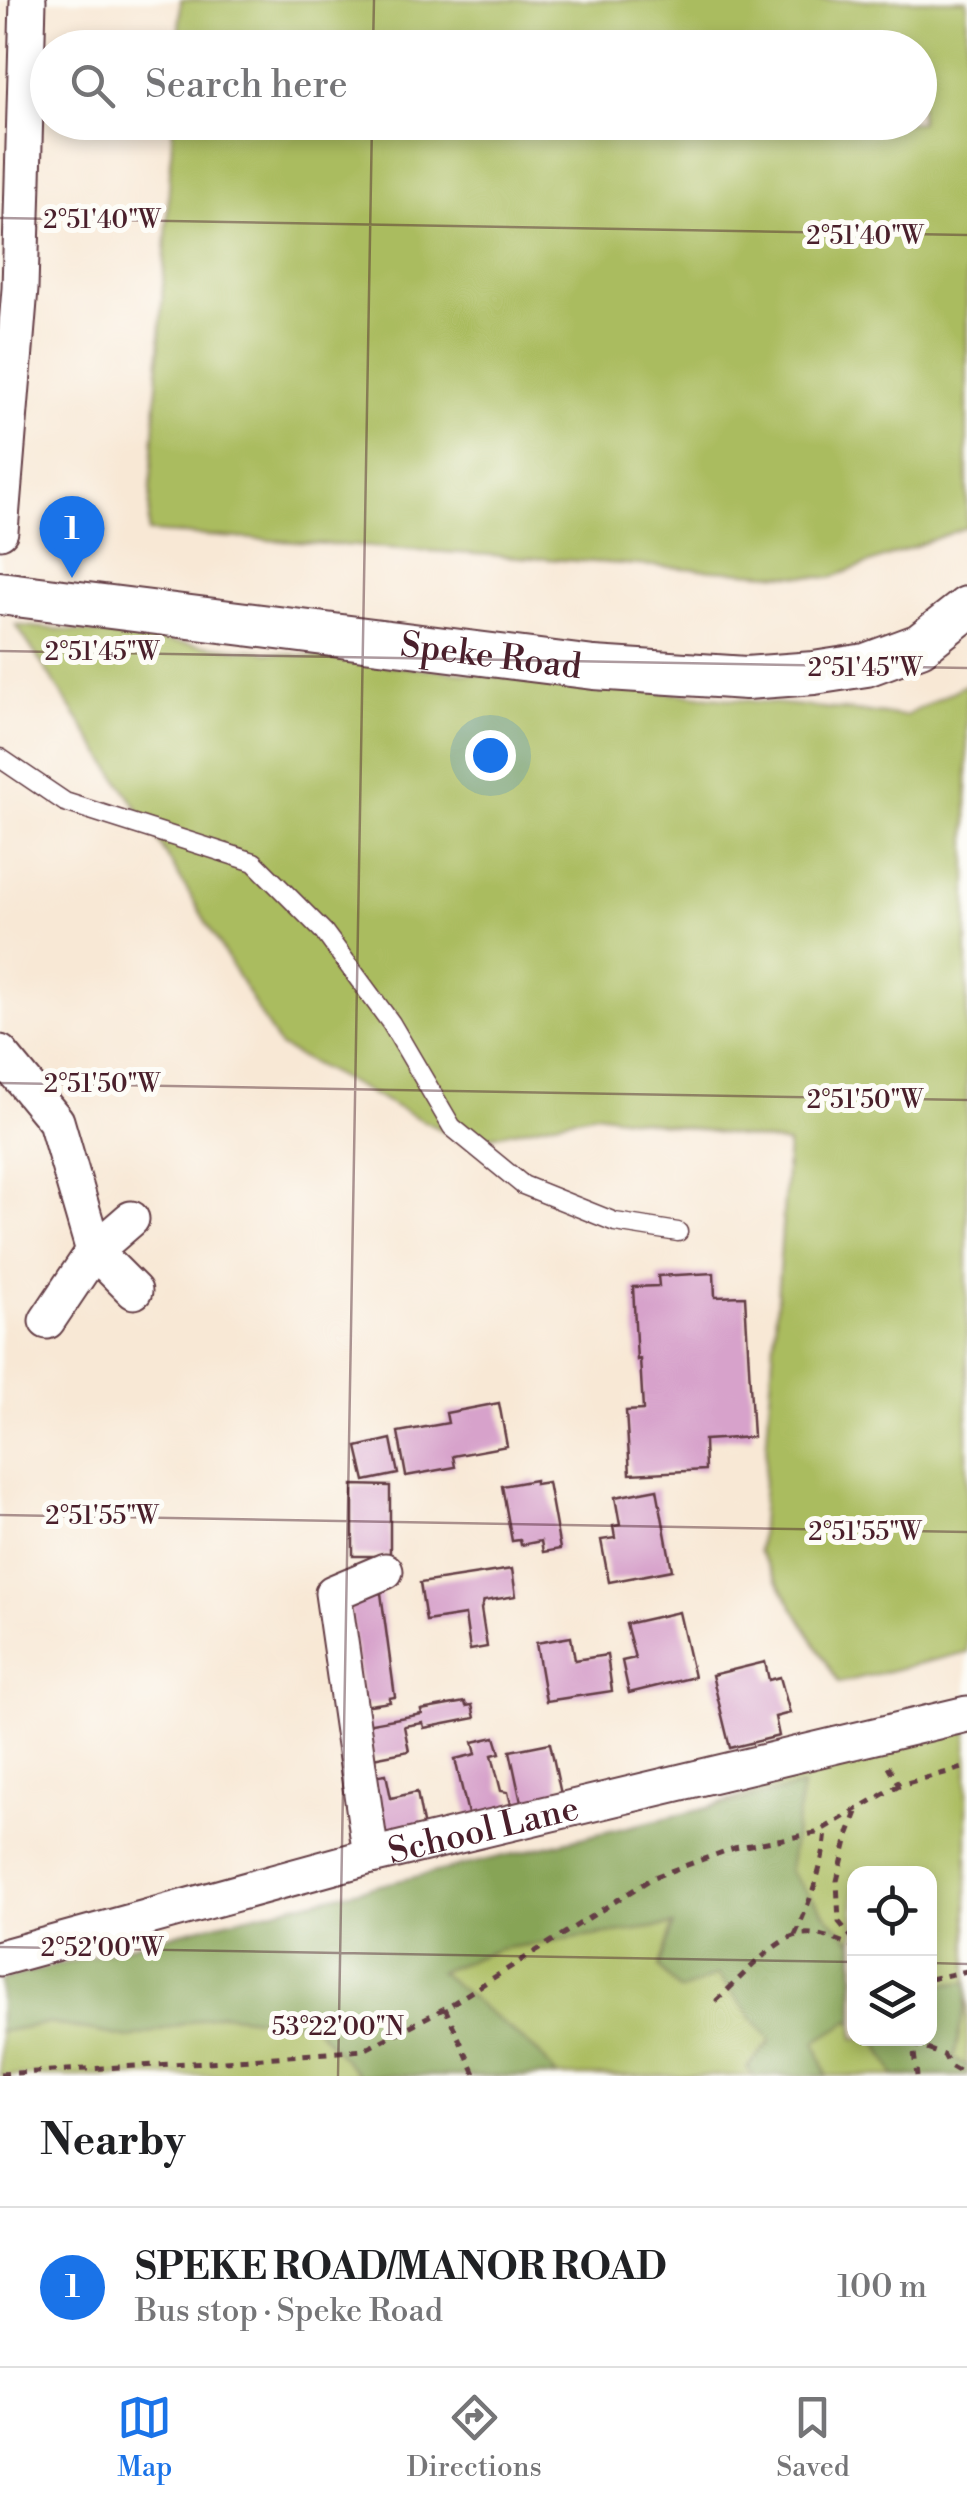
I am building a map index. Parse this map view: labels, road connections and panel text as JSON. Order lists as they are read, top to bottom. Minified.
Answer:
{"streets":{"street":["Speke Road","School Lane"]},"page":{"search":"Search here","pins":"1","heading":"Nearby","list":[{"mark":"1","name":"SPEKE ROAD/MANOR ROAD","note":"Bus stop · Speke Road","value":"100 m"}],"nav":["Map","Directions","Saved"]},"coordinates":["2°51'40\"W","2°51'45\"W","2°51'50\"W","2°51'55\"W","2°52'00\"W","53°22'00\"N"]}
